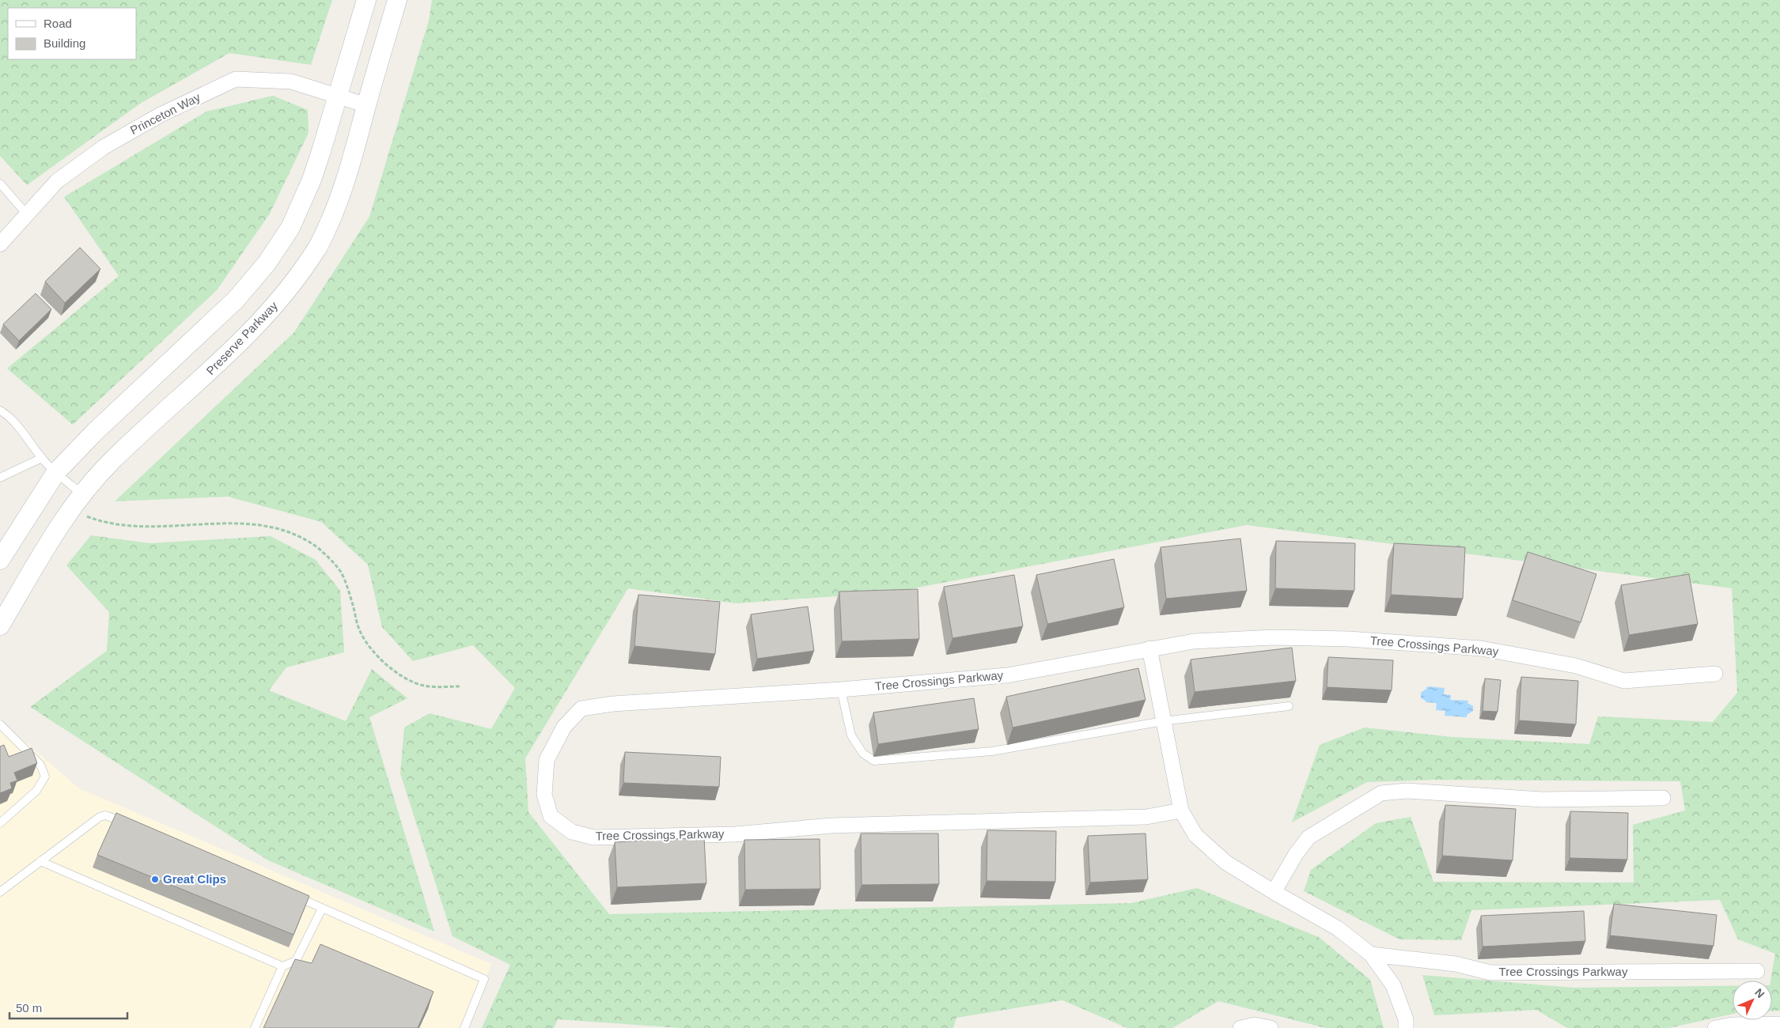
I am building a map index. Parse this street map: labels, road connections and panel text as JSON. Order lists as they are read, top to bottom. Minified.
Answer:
{"streets":{"street":["Princeton Way","Preserve Parkway","Tree Crossings Parkway"]},"crossings":[["Princeton Way","Preserve Parkway"]],"places":["Great Clips"],"legend":["Road","Building"],"scale_bar":"50 m","north":"top right"}
